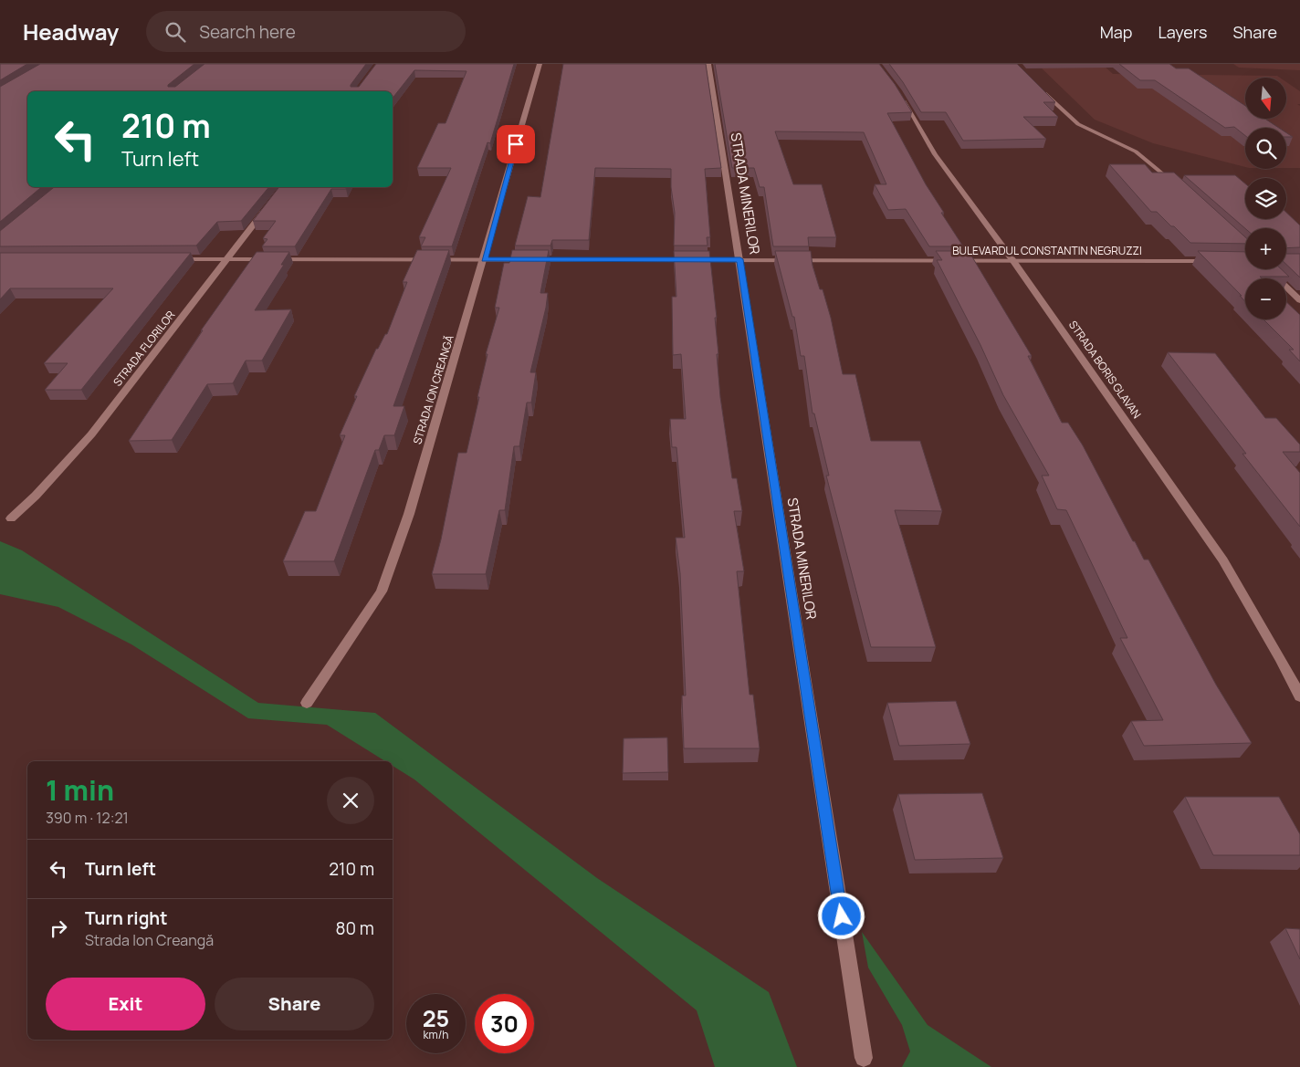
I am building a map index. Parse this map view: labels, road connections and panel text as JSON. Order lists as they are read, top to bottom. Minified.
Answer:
{"streets":{"street":["STRADA MINERILOR","BULEVARDUL CONSTANTIN NEGRUZZI","STRADA FLORILOR","STRADA BORIS GLAVAN","STRADA ION CREANGĂ"]},"crossings":[["STRADA MINERILOR","BULEVARDUL CONSTANTIN NEGRUZZI"],["BULEVARDUL CONSTANTIN NEGRUZZI","STRADA FLORILOR"],["BULEVARDUL CONSTANTIN NEGRUZZI","STRADA BORIS GLAVAN"],["BULEVARDUL CONSTANTIN NEGRUZZI","STRADA ION CREANGĂ"]],"north":"bottom","page":{"header":"Headway","search":"Search here","nav":["Map","Layers","Share"],"map_buttons":["+","−"],"turn":["210 m","Turn left"],"heading":["1 min","390 m · 12:21"],"list":[{"name":"Turn left","value":"210 m"},{"name":"Turn right","note":"Strada Ion Creangă","value":"80 m"}],"buttons":["Exit","Share"],"speed":"25 km/h","limit":"30"}}
